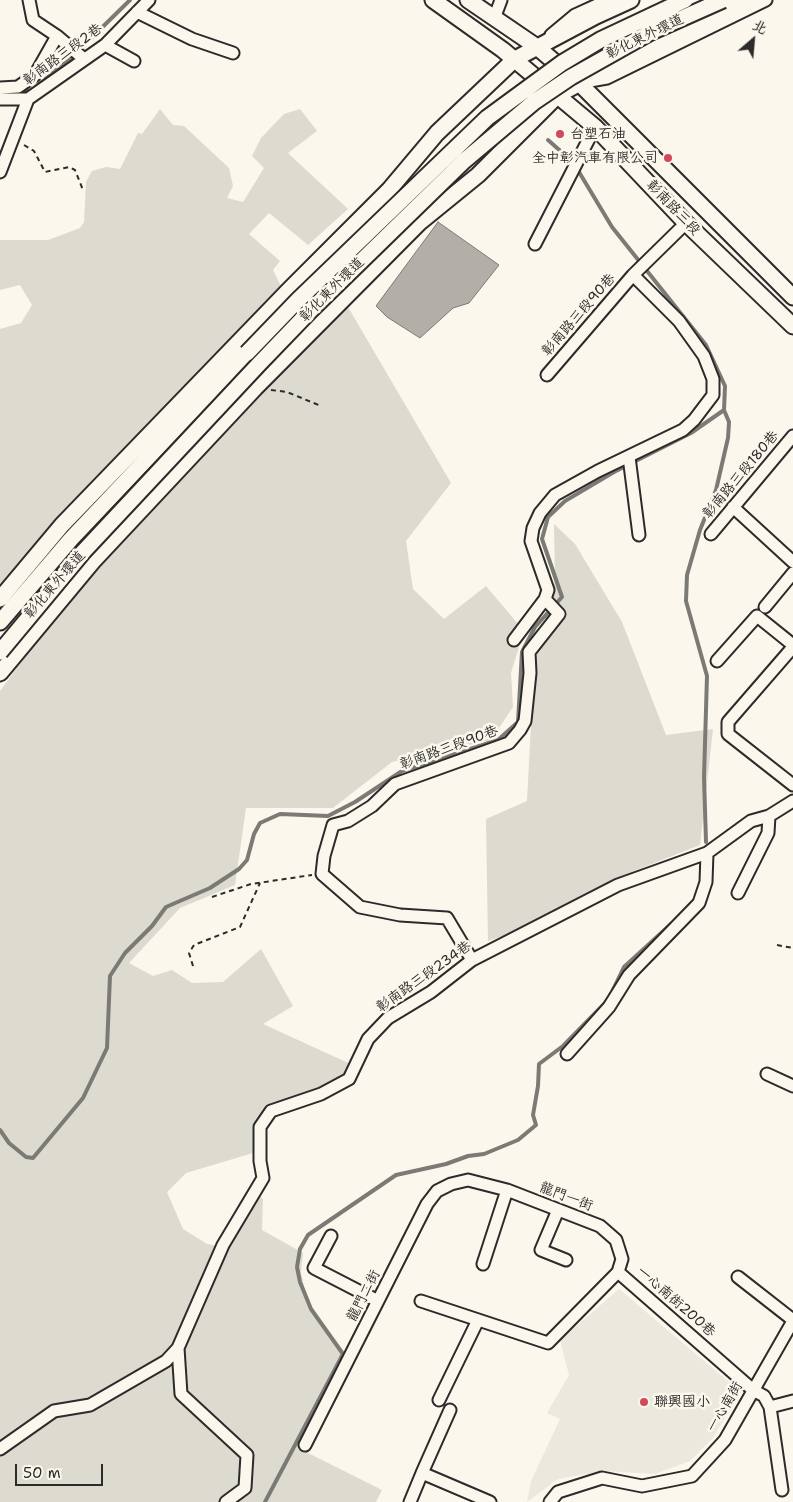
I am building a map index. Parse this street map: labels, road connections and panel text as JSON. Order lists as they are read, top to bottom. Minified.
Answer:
{"streets":{"main road":["彰化東外環道","彰南路三段"],"street":["彰南路三段2巷","彰南路三段90巷","彰南路三段180巷","彰南路三段234巷","龍門一街","龍門二街","一心南街200巷","一心南街"]},"crossings":[["彰南路三段","彰南路三段90巷"],["龍門一街","龍門二街"],["龍門一街","一心南街200巷"],["一心南街200巷","一心南街"]],"places":["台塑石油","全中彰汽車有限公司","聯興國小"],"scale_bar":"50 m","north":"top right"}
